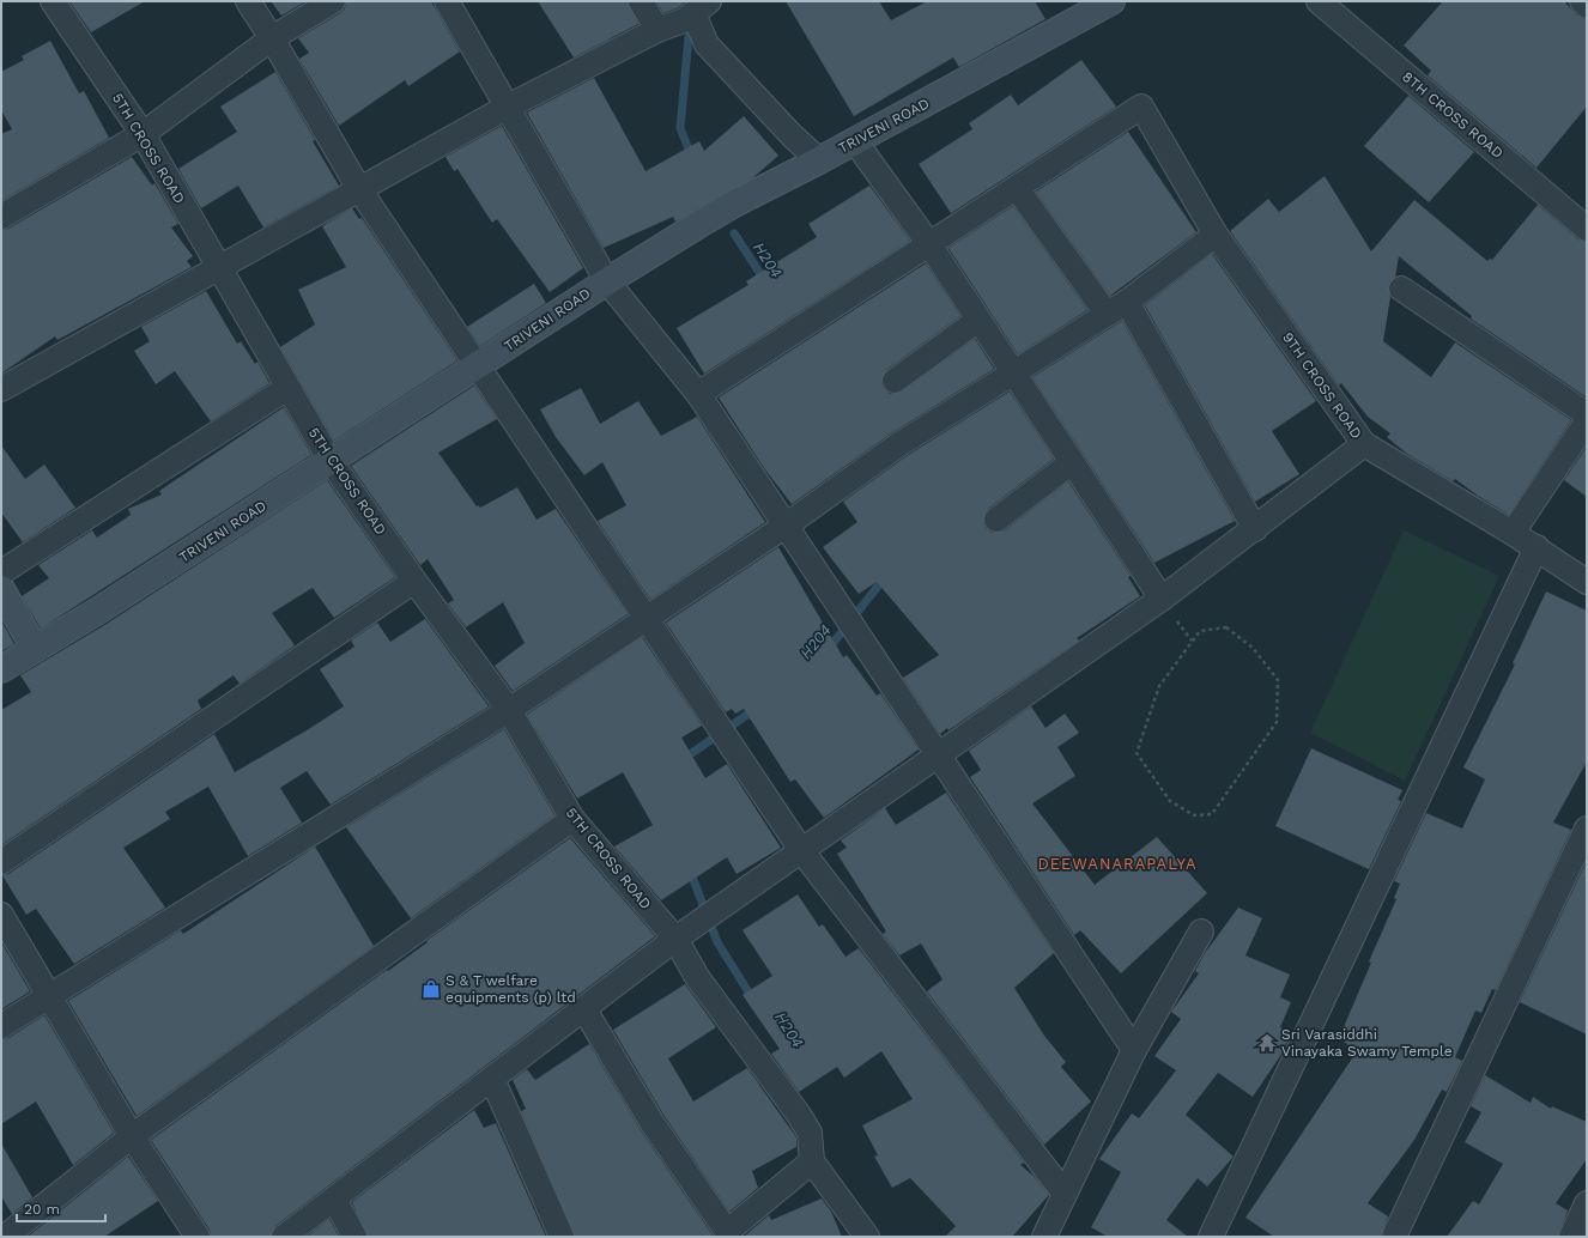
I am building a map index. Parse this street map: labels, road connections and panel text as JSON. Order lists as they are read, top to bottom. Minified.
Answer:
{"streets":{"street":["8TH CROSS ROAD","TRIVENI ROAD","5TH CROSS ROAD","9TH CROSS ROAD"]},"crossings":[["TRIVENI ROAD","5TH CROSS ROAD"]],"districts":["DEEWANARAPALYA"],"water":["H204"],"places":{"shop":["S & T welfare equipments (p) ltd"],"temple":["Sri Varasiddhi Vinayaka Swamy Temple"]},"scale_bar":"20 m"}
